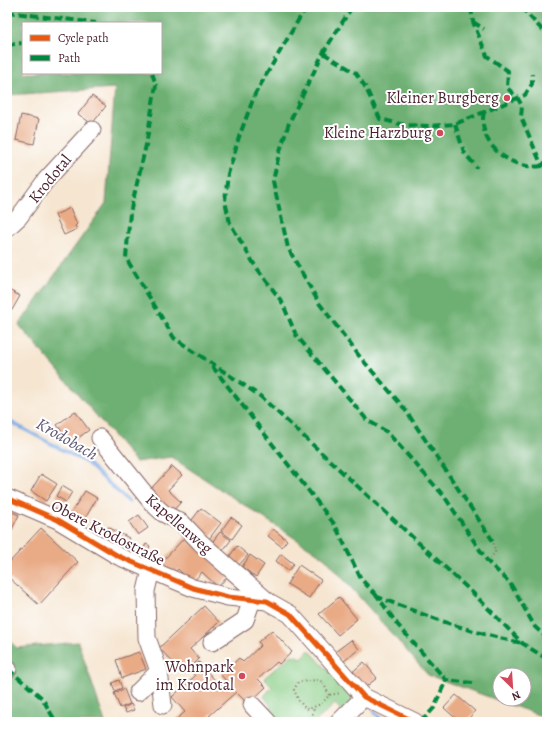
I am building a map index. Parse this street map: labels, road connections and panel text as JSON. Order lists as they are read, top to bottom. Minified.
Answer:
{"streets":{"street":["Krodotal","Kapellenweg","Obere Krodostraße"]},"crossings":[["Kapellenweg","Obere Krodostraße"]],"water":["Krodobach"],"places":["Kleiner Burgberg","Kleine Harzburg","Wohnpark im Krodotal"],"legend":["Cycle path","Path"],"north":"bottom right"}
